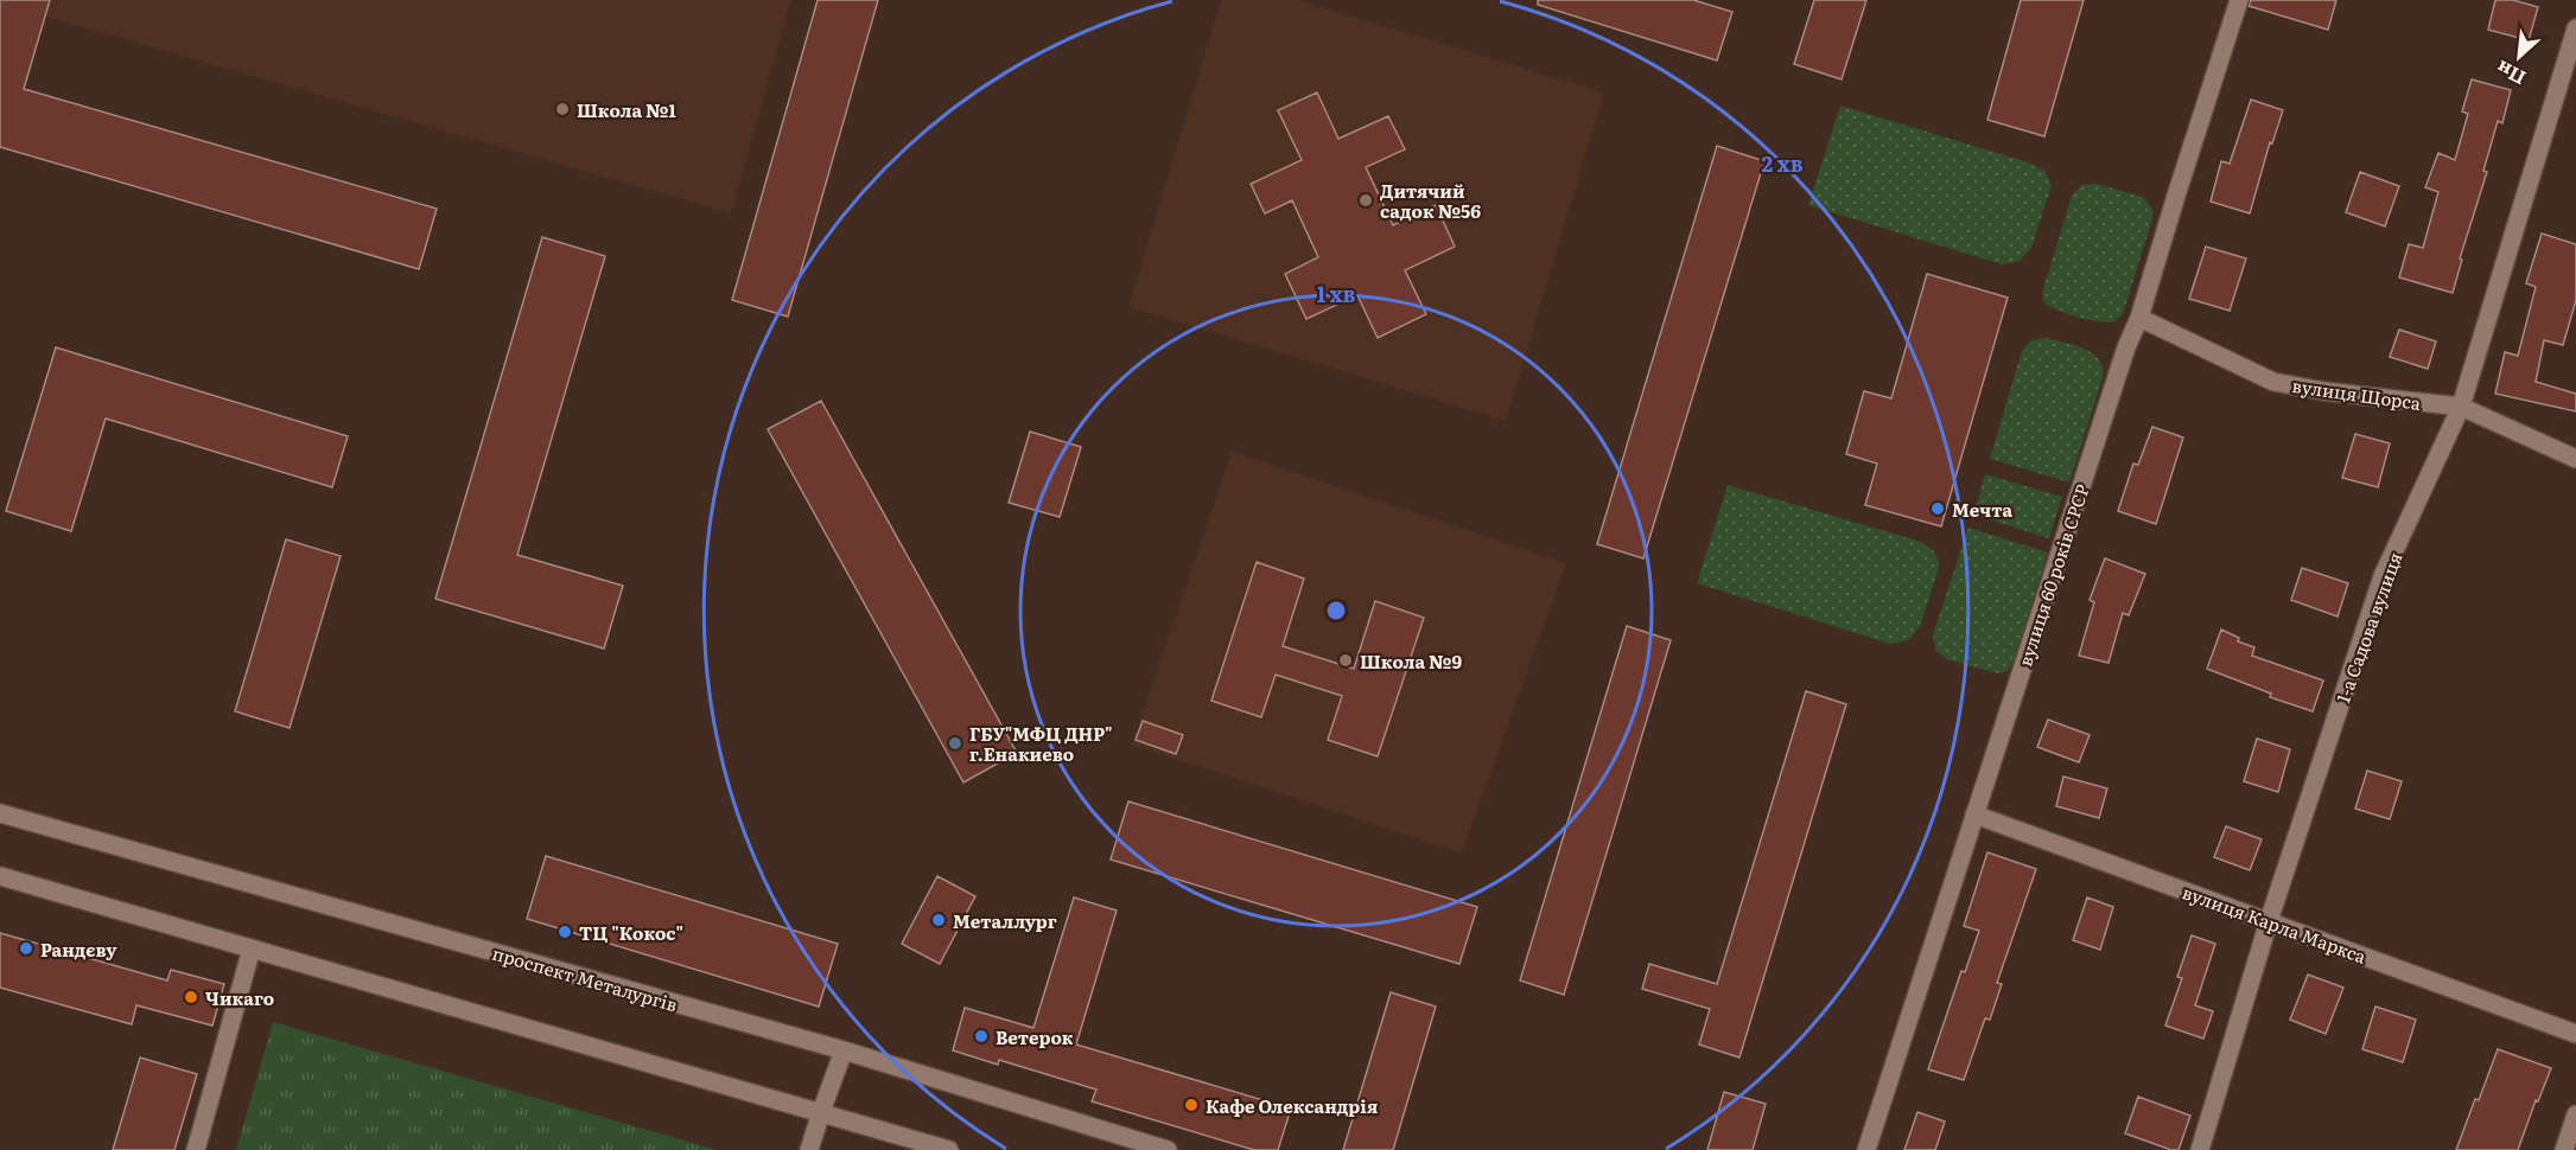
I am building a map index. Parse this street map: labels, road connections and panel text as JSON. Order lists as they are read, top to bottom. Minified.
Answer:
{"streets":{"street":["вулиця Щорса","вулиця 60 років СРСР","1-а Садова вулиця","вулиця Карла Маркса","проспект Металургів"]},"crossings":[["вулиця Щорса","вулиця 60 років СРСР"],["вулиця Щорса","1-а Садова вулиця"],["вулиця 60 років СРСР","вулиця Карла Маркса"],["1-а Садова вулиця","вулиця Карла Маркса"]],"places":["Школа №1","Дитячий садок №56","Мечта","Школа №9","ГБУ\"МФЦ ДНР\" г.Енакиево","Металлург","ТЦ \"Кокос\"","Рандєву","Чикаго","Ветерок","Кафе Олександрія"],"north":"bottom left","rings":["2 хв","1 хв"]}
